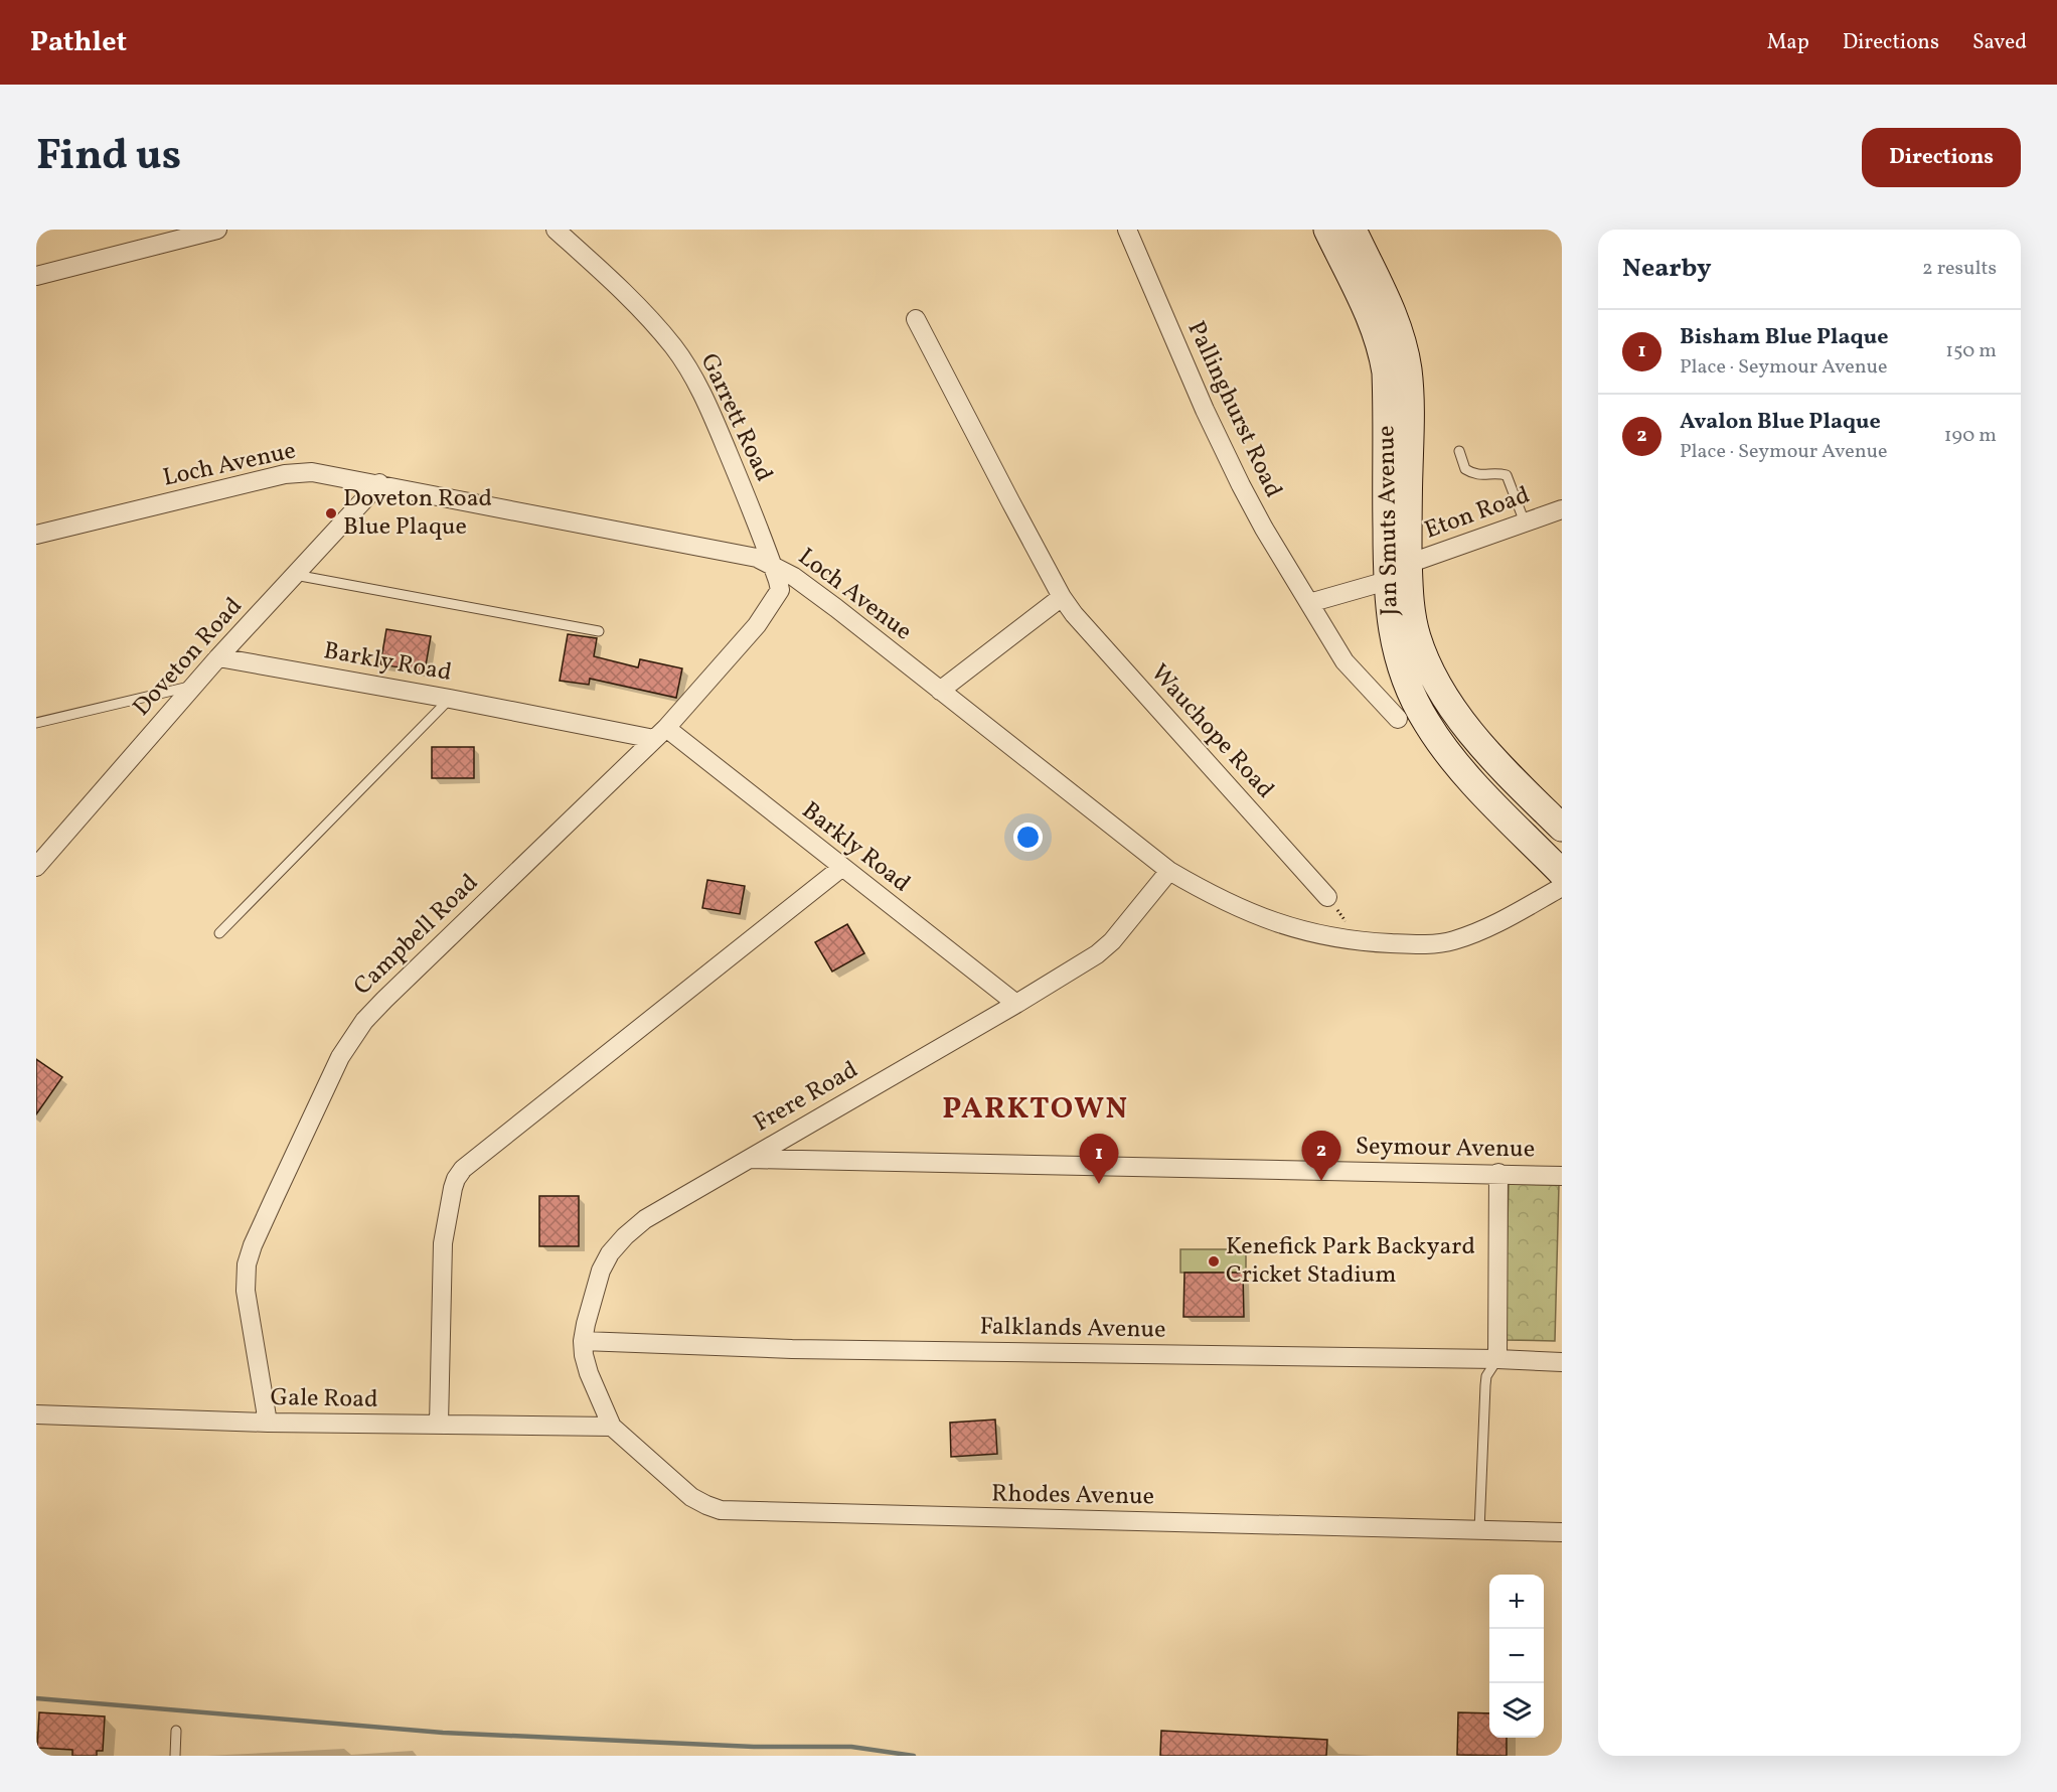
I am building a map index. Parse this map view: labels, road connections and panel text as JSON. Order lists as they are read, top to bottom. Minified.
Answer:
{"streets":{"main road":["Jan Smuts Avenue"],"street":["Pallinghurst Road","Garrett Road","Loch Avenue","Eton Road","Doveton Road","Barkly Road","Wauchope Road","Campbell Road","Frere Road","Seymour Avenue","Falklands Avenue","Gale Road","Rhodes Avenue"]},"crossings":[["Garrett Road","Loch Avenue"],["Garrett Road","Campbell Road"],["Loch Avenue","Doveton Road"],["Loch Avenue","Campbell Road"],["Loch Avenue","Frere Road"],["Eton Road","Jan Smuts Avenue"],["Doveton Road","Barkly Road"],["Barkly Road","Campbell Road"],["Barkly Road","Frere Road"],["Campbell Road","Gale Road"],["Frere Road","Seymour Avenue"],["Frere Road","Falklands Avenue"],["Frere Road","Gale Road"],["Frere Road","Rhodes Avenue"],["Gale Road","Rhodes Avenue"]],"districts":["PARKTOWN"],"places":["Doveton Road Blue Plaque","Kenefick Park Backyard Cricket Stadium"],"page":{"header":"Pathlet","nav":["Map","Directions","Saved"],"title":"Find us","buttons":"Directions","heading":["Nearby","2 results"],"list":[{"mark":"1","name":"Bisham Blue Plaque","note":"Place · Seymour Avenue","value":"150 m"},{"mark":"2","name":"Avalon Blue Plaque","note":"Place · Seymour Avenue","value":"190 m"}],"pins":["2","1"],"map_buttons":["+","−"]}}
